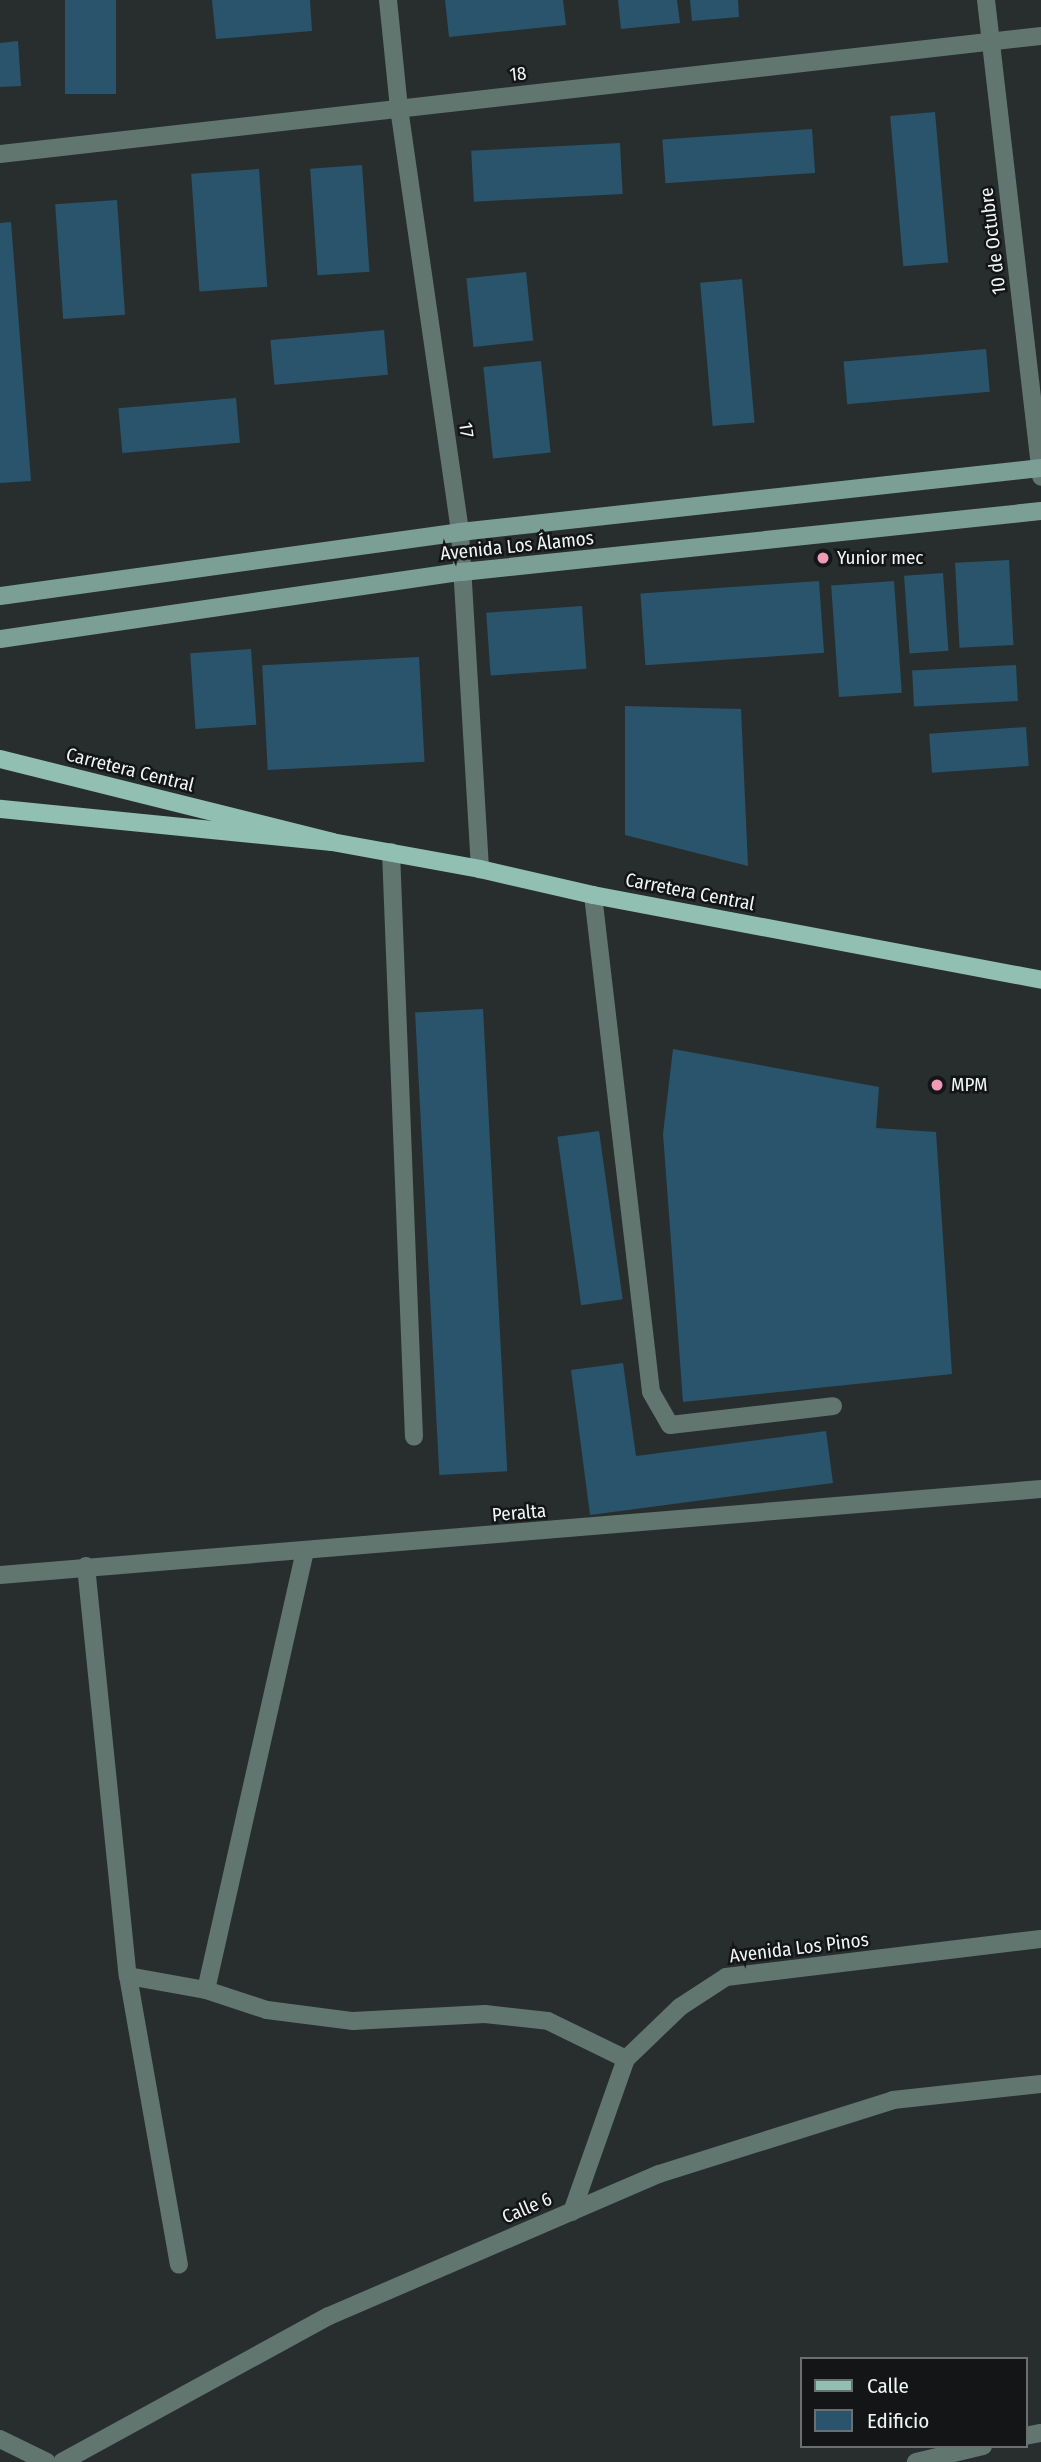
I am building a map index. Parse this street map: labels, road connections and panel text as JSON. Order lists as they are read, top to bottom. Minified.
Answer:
{"streets":{"main road":["Avenida Los Álamos","Carretera Central"],"street":["18","10 de Octubre","17","Peralta","Avenida Los Pinos","Calle 6"]},"crossings":[["18","10 de Octubre"],["18","17"],["10 de Octubre","Avenida Los Álamos"],["17","Avenida Los Álamos"],["17","Carretera Central"],["Avenida Los Pinos","Calle 6"]],"places":["Yunior mec","MPM"],"legend":["Calle","Edificio"]}
